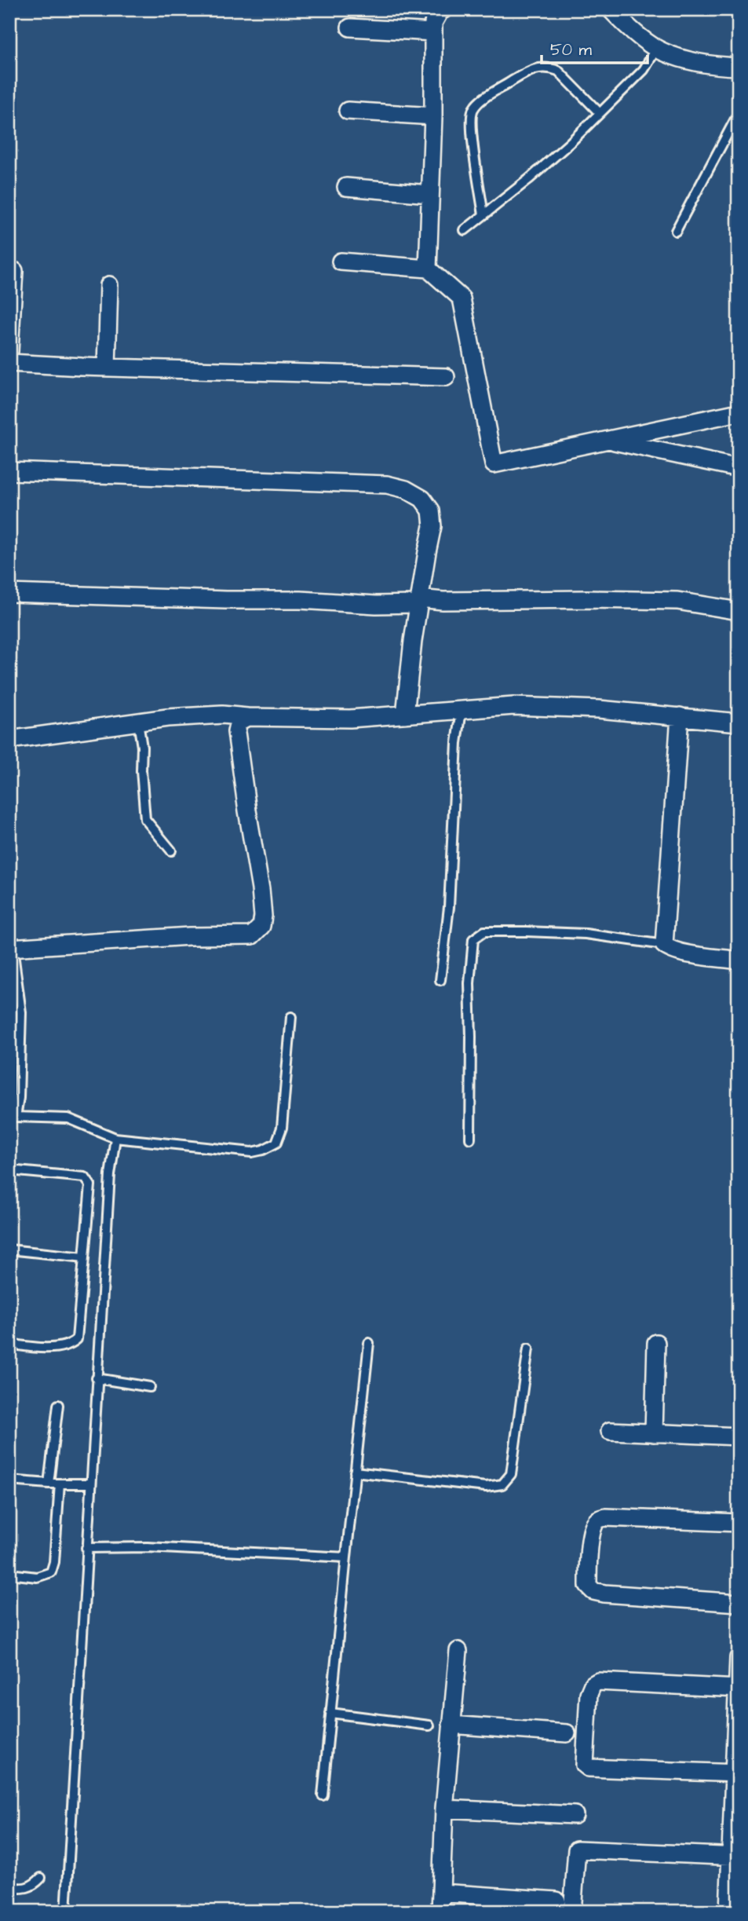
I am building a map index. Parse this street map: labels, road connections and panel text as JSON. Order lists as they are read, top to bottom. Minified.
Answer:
{"scale_bar":"50 m"}
